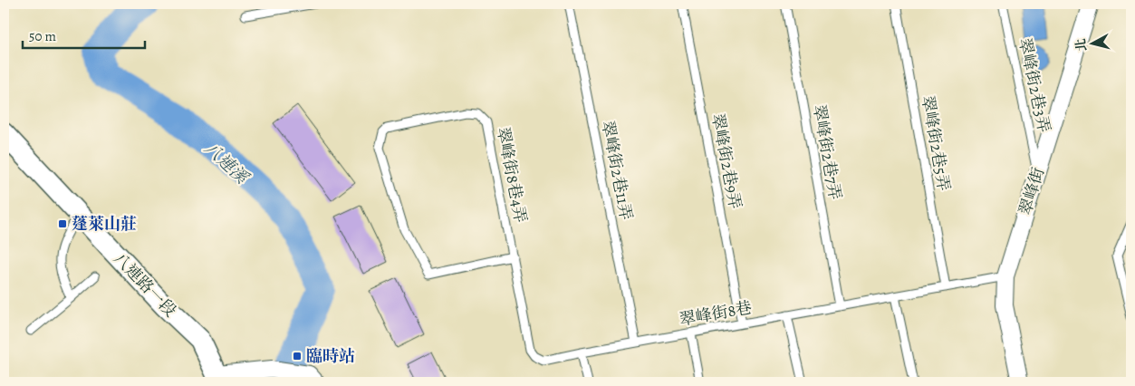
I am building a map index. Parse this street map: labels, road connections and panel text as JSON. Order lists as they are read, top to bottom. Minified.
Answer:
{"streets":{"street":["翠峰街","八連路一段"],"lane":["翠峰街2巷3弄","翠峰街2巷5弄","翠峰街2巷7弄","翠峰街2巷9弄","翠峰街2巷11弄","翠峰街8巷4弄","翠峰街8巷"]},"crossings":[["翠峰街2巷3弄","翠峰街"],["翠峰街2巷5弄","翠峰街8巷"],["翠峰街2巷7弄","翠峰街8巷"],["翠峰街2巷9弄","翠峰街8巷"],["翠峰街2巷11弄","翠峰街8巷"],["翠峰街8巷4弄","翠峰街8巷"],["翠峰街","翠峰街8巷"]],"water":["八連溪"],"places":{"transit":["蓬萊山莊","臨時站"]},"scale_bar":"50 m","north":"left"}
